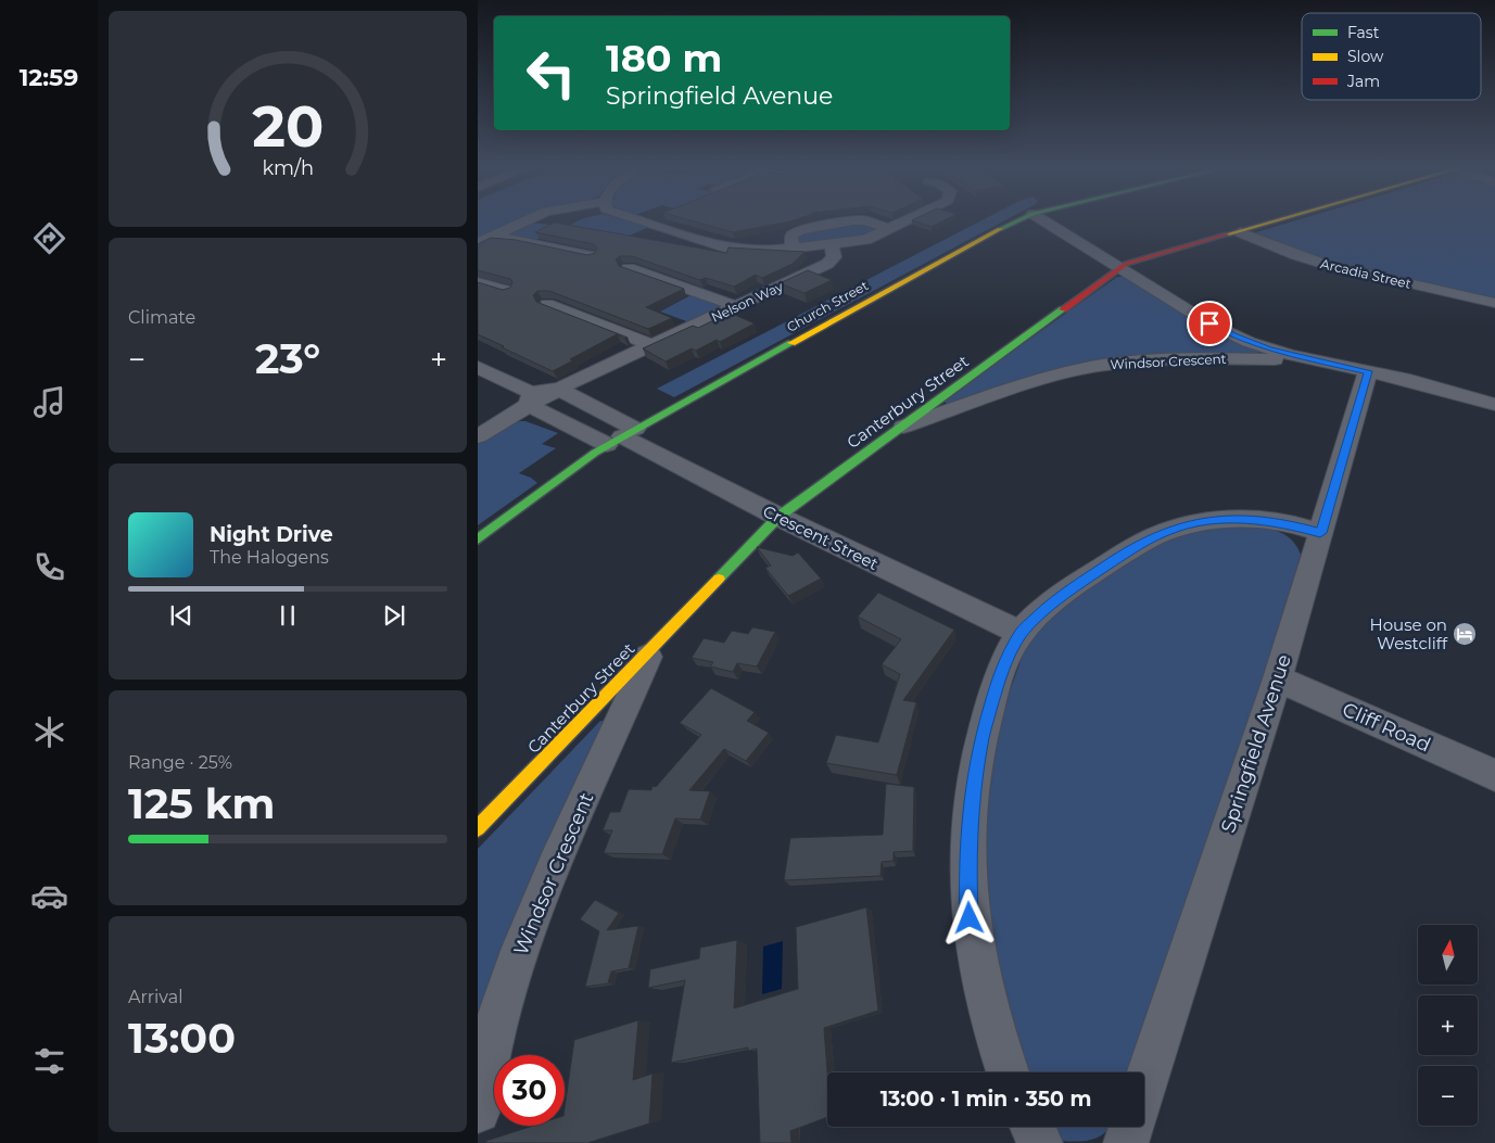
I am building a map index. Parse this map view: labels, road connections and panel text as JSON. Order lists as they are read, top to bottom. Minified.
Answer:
{"streets":{"street":["Arcadia Street","Nelson Way","Church Street","Windsor Crescent","Canterbury Street","Crescent Street","Cliff Road","Springfield Avenue"]},"crossings":[["Arcadia Street","Canterbury Street"],["Church Street","Crescent Street"],["Windsor Crescent","Canterbury Street"],["Canterbury Street","Crescent Street"],["Cliff Road","Springfield Avenue"]],"places":{"hotel":["House on Westcliff"]},"legend":["Fast","Slow","Jam"],"north":"top","page":{"tabs":"12:59","turn":["180 m","Springfield Avenue"],"tile":["Climate",["Range · 25%","125 km"],["Arrival","13:00"]],"heat":["−","23°","+"],"song":["Night Drive","The Halogens"],"map_buttons":["+","−"],"limit":"30","trip":"13:00 · 1 min · 350 m","gauge":["20","km/h"]}}
